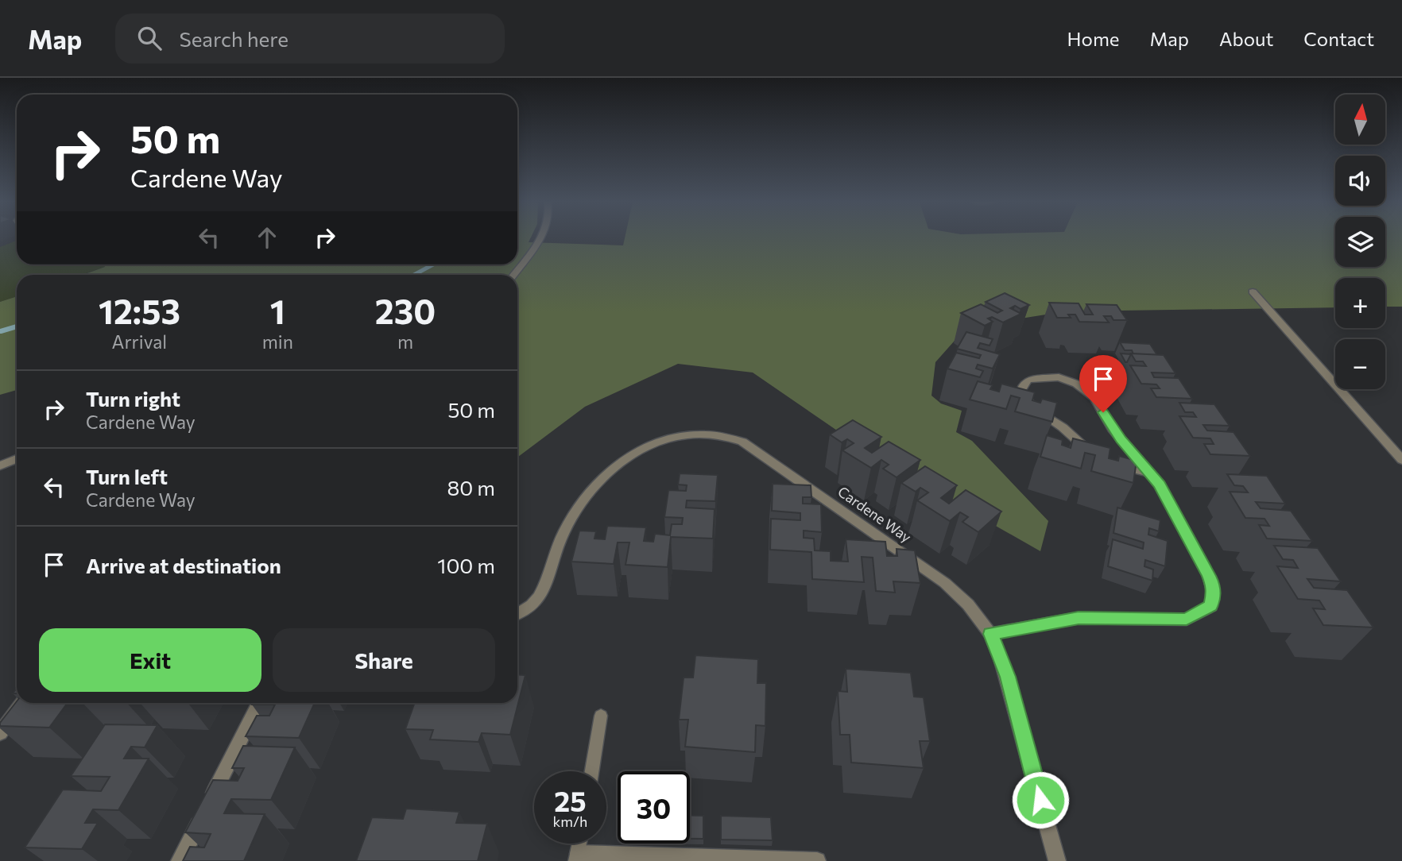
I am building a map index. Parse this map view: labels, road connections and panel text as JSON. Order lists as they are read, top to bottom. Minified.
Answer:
{"streets":{"street":["Cardene Way"]},"north":"top","page":{"header":"Map","search":"Search here","nav":["Home","Map","About","Contact"],"map_buttons":["+","−"],"turn":["50 m","Cardene Way"],"eta":["12:53","Arrival","1","min","230","m"],"list":[{"name":"Turn right","note":"Cardene Way","value":"50 m"},{"name":"Turn left","note":"Cardene Way","value":"80 m"},{"name":"Arrive at destination","value":"100 m"}],"buttons":["Exit","Share"],"speed":"25 km/h","limit":"30"}}
